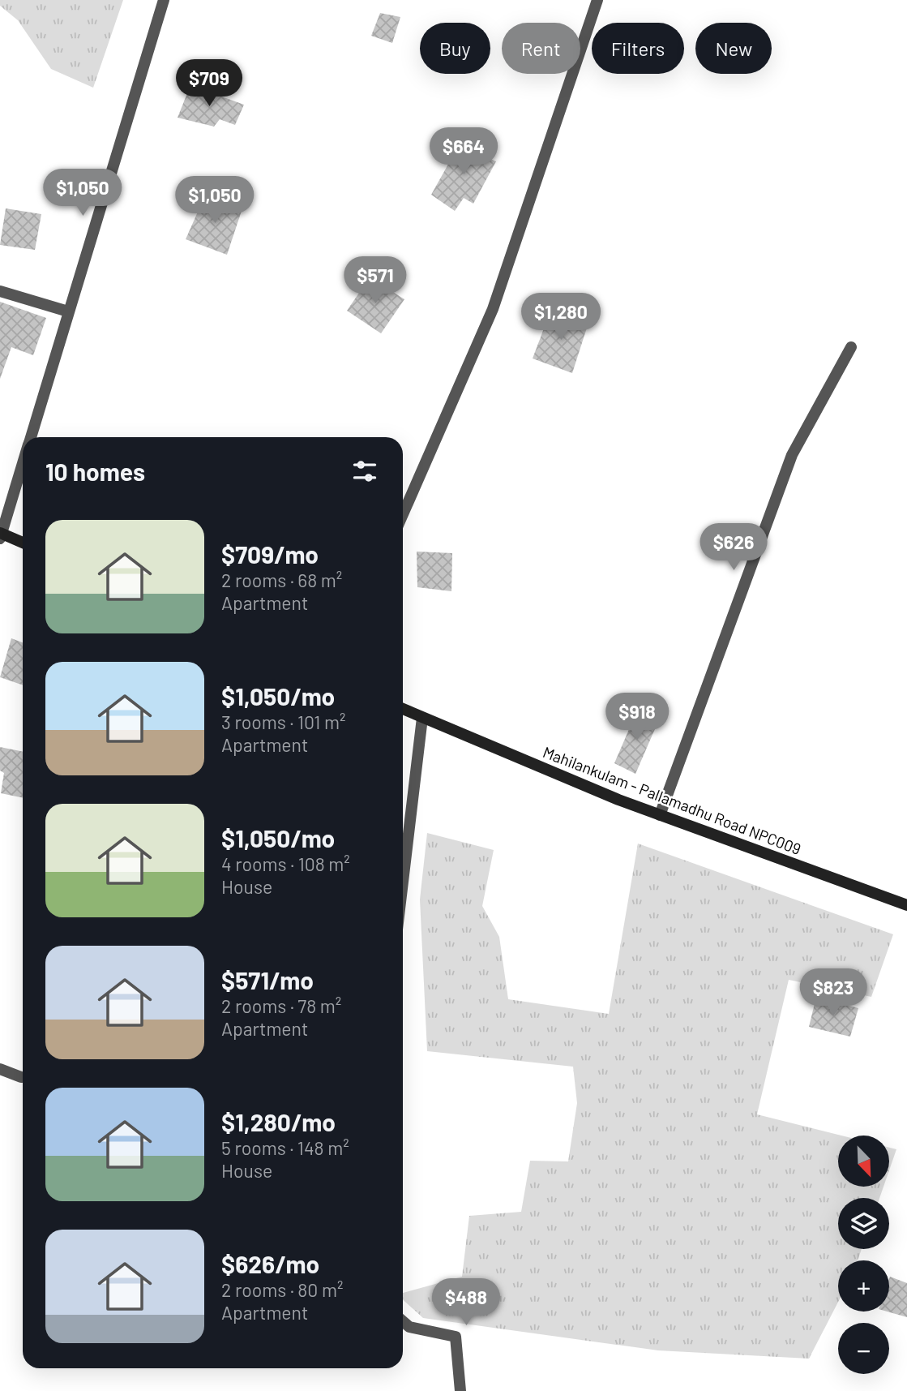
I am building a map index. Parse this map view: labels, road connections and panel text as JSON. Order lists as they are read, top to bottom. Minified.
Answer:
{"streets":{"street":["Mahilankulam - Pallamadhu Road NPC009"]},"north":"bottom right","page":{"chip":["Buy","Rent","Filters","New"],"price":["$709","$664","$1,050","$1,050","$571","$1,280","$626","$918","$823","$488"],"heading":"10 homes","list":[{"name":"$709/mo","note":"2 rooms · 68 m² · Apartment"},{"name":"$1,050/mo","note":"3 rooms · 101 m² · Apartment"},{"name":"$1,050/mo","note":"4 rooms · 108 m² · House"},{"name":"$571/mo","note":"2 rooms · 78 m² · Apartment"},{"name":"$1,280/mo","note":"5 rooms · 148 m² · House"},{"name":"$626/mo","note":"2 rooms · 80 m² · Apartment"}],"map_buttons":["+","−"]}}
